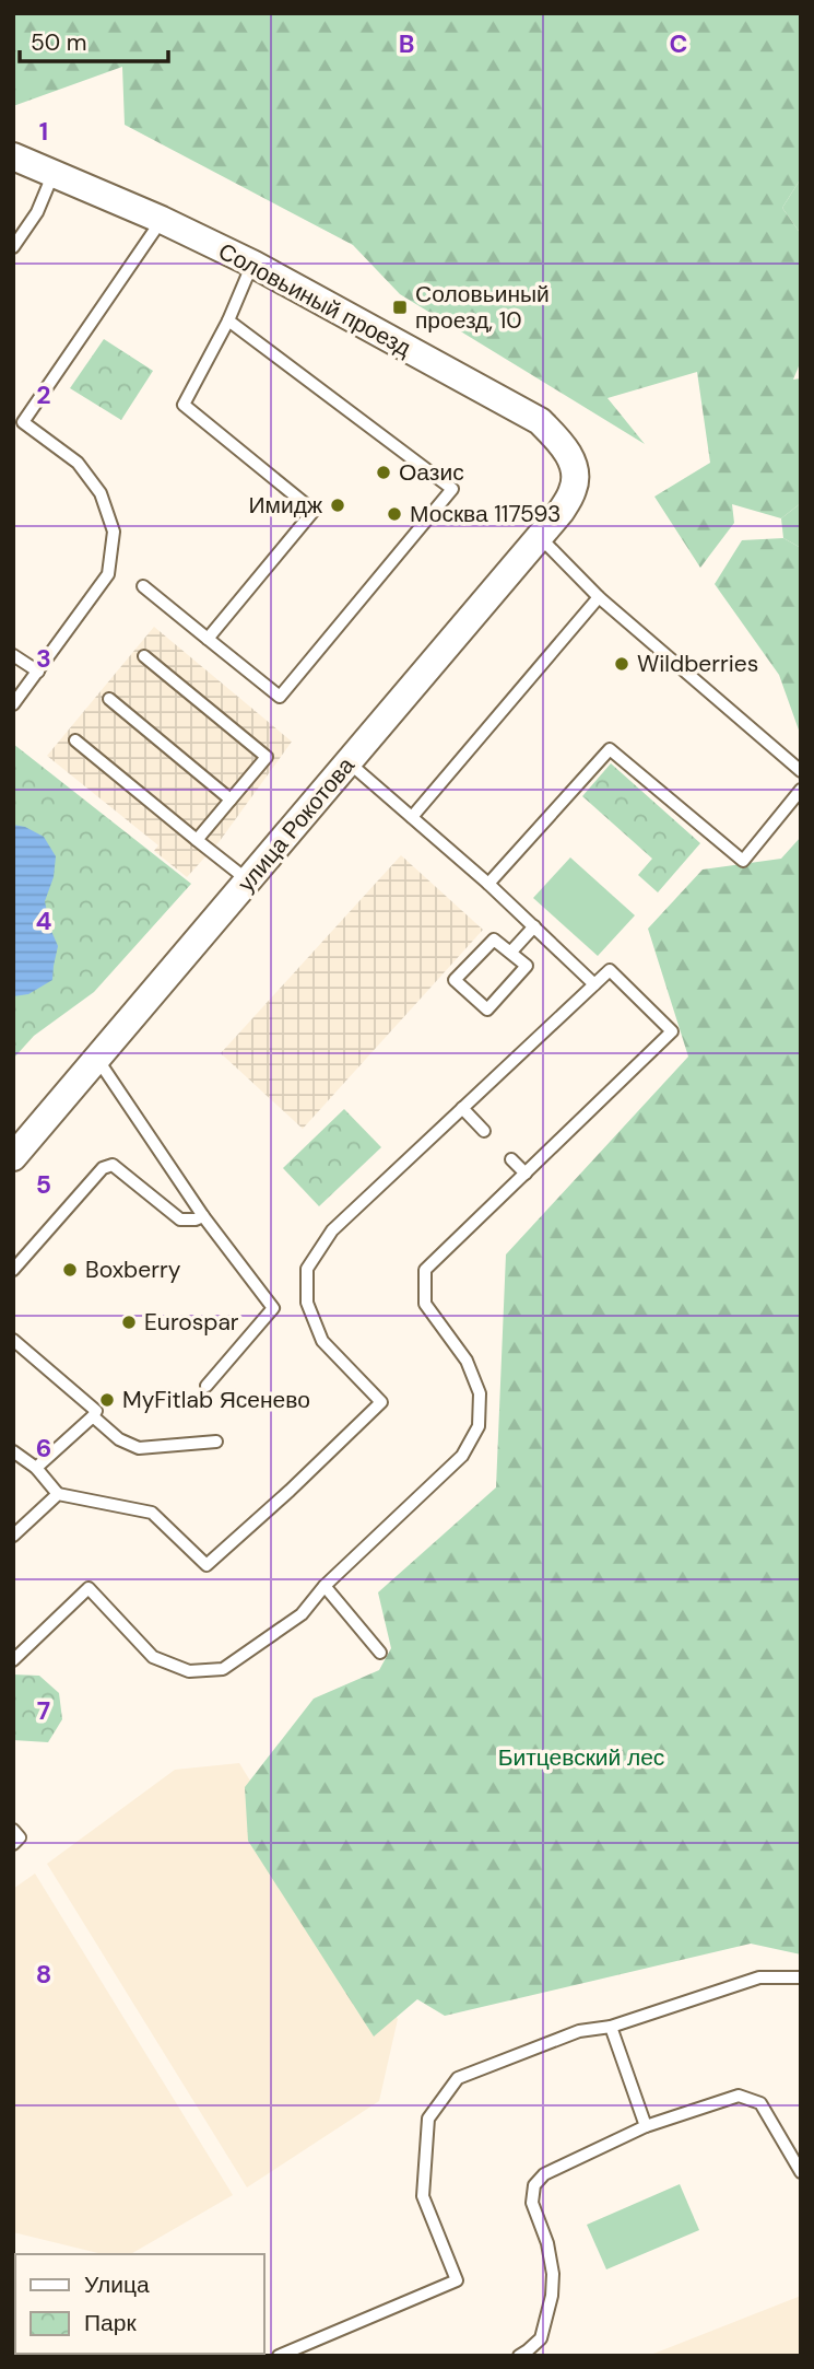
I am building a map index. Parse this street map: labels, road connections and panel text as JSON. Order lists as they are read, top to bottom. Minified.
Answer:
{"streets":{"street":["Соловьиный проезд","улица Рокотова"]},"crossings":[["Соловьиный проезд","улица Рокотова"]],"parks":["Битцевский лес"],"places":{"transit":["Соловьиный проезд, 10"],"other":["Оазис","Имидж","Москва 117593","Wildberries","Boxberry","Eurospar","MyFitlab Ясенево"]},"legend":["Улица","Парк"],"scale_bar":"50 m","grid":{"columns":["B","C"],"rows":["1","2","3","4","5","6","7","8"]}}
